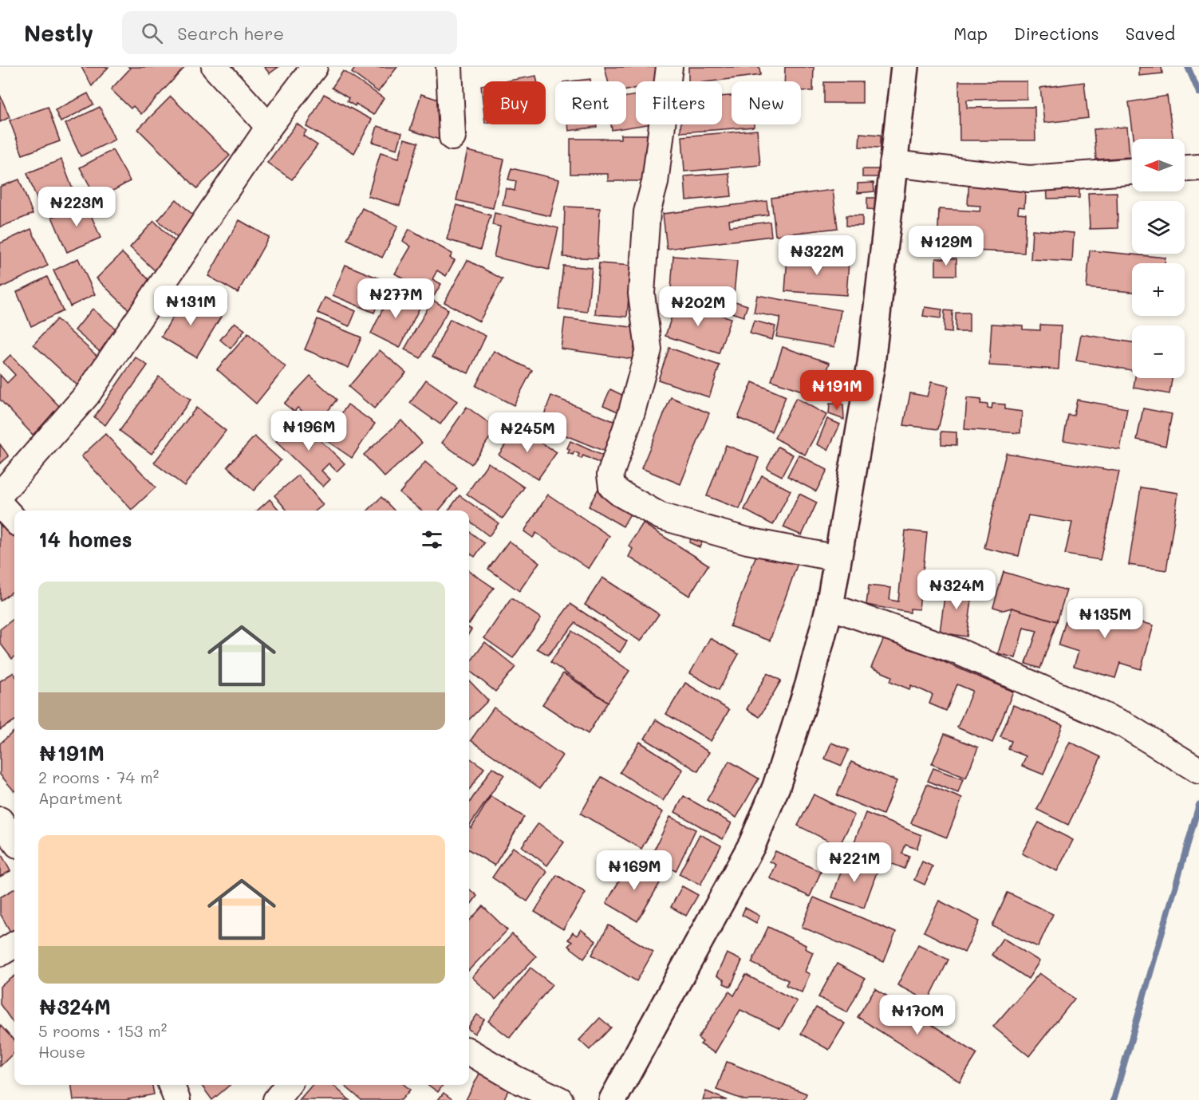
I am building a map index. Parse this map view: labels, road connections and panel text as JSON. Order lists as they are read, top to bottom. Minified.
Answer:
{"north":"left","page":{"header":"Nestly","search":"Search here","nav":["Map","Directions","Saved"],"chip":["Buy","Rent","Filters","New"],"map_buttons":["+","−"],"price":["₦223M","₦129M","₦322M","₦277M","₦131M","₦202M","₦191M","₦196M","₦245M","₦324M","₦135M","₦221M","₦169M","₦170M"],"heading":"14 homes","list":[{"name":"₦191M","note":"2 rooms · 74 m² · Apartment"},{"name":"₦324M","note":"5 rooms · 153 m² · House"}]}}
